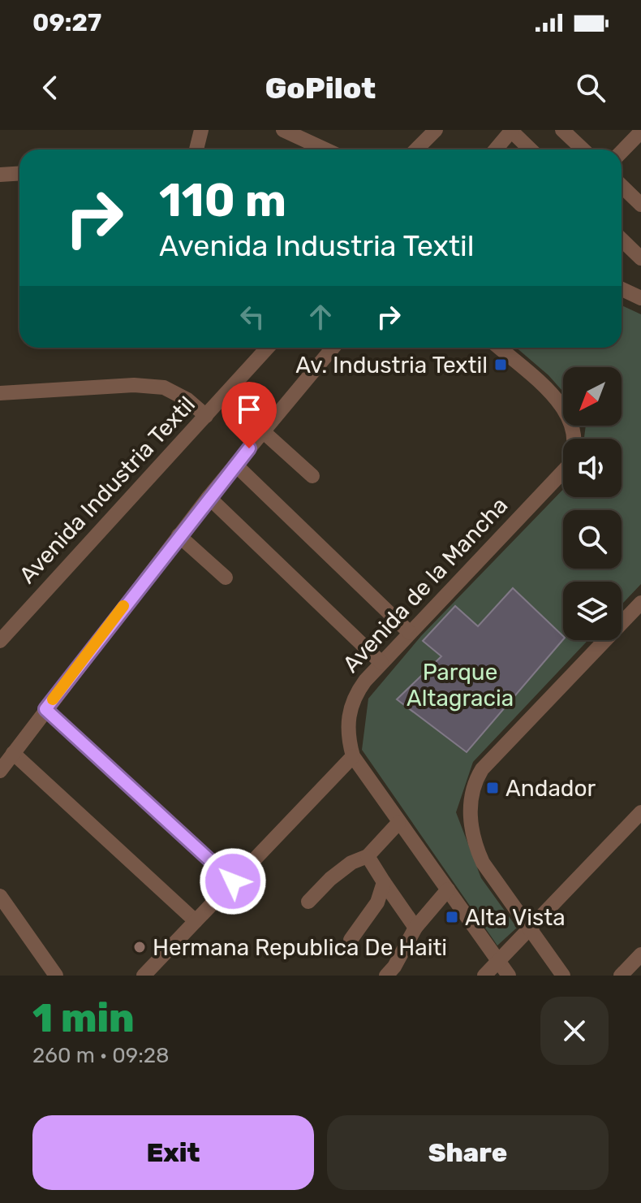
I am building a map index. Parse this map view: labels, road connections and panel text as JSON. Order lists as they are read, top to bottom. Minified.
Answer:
{"streets":{"street":["Avenida Industria Textil","Avenida de la Mancha"]},"parks":["Parque Altagracia"],"places":{"transit":["Av. Industria Textil","Andador","Alta Vista"],"other":["Hermana Republica De Haiti"]},"north":"bottom left","page":{"status":"09:27","header":"GoPilot","turn":["110 m","Avenida Industria Textil"],"heading":["1 min","260 m · 09:28"],"buttons":["Exit","Share"]}}
